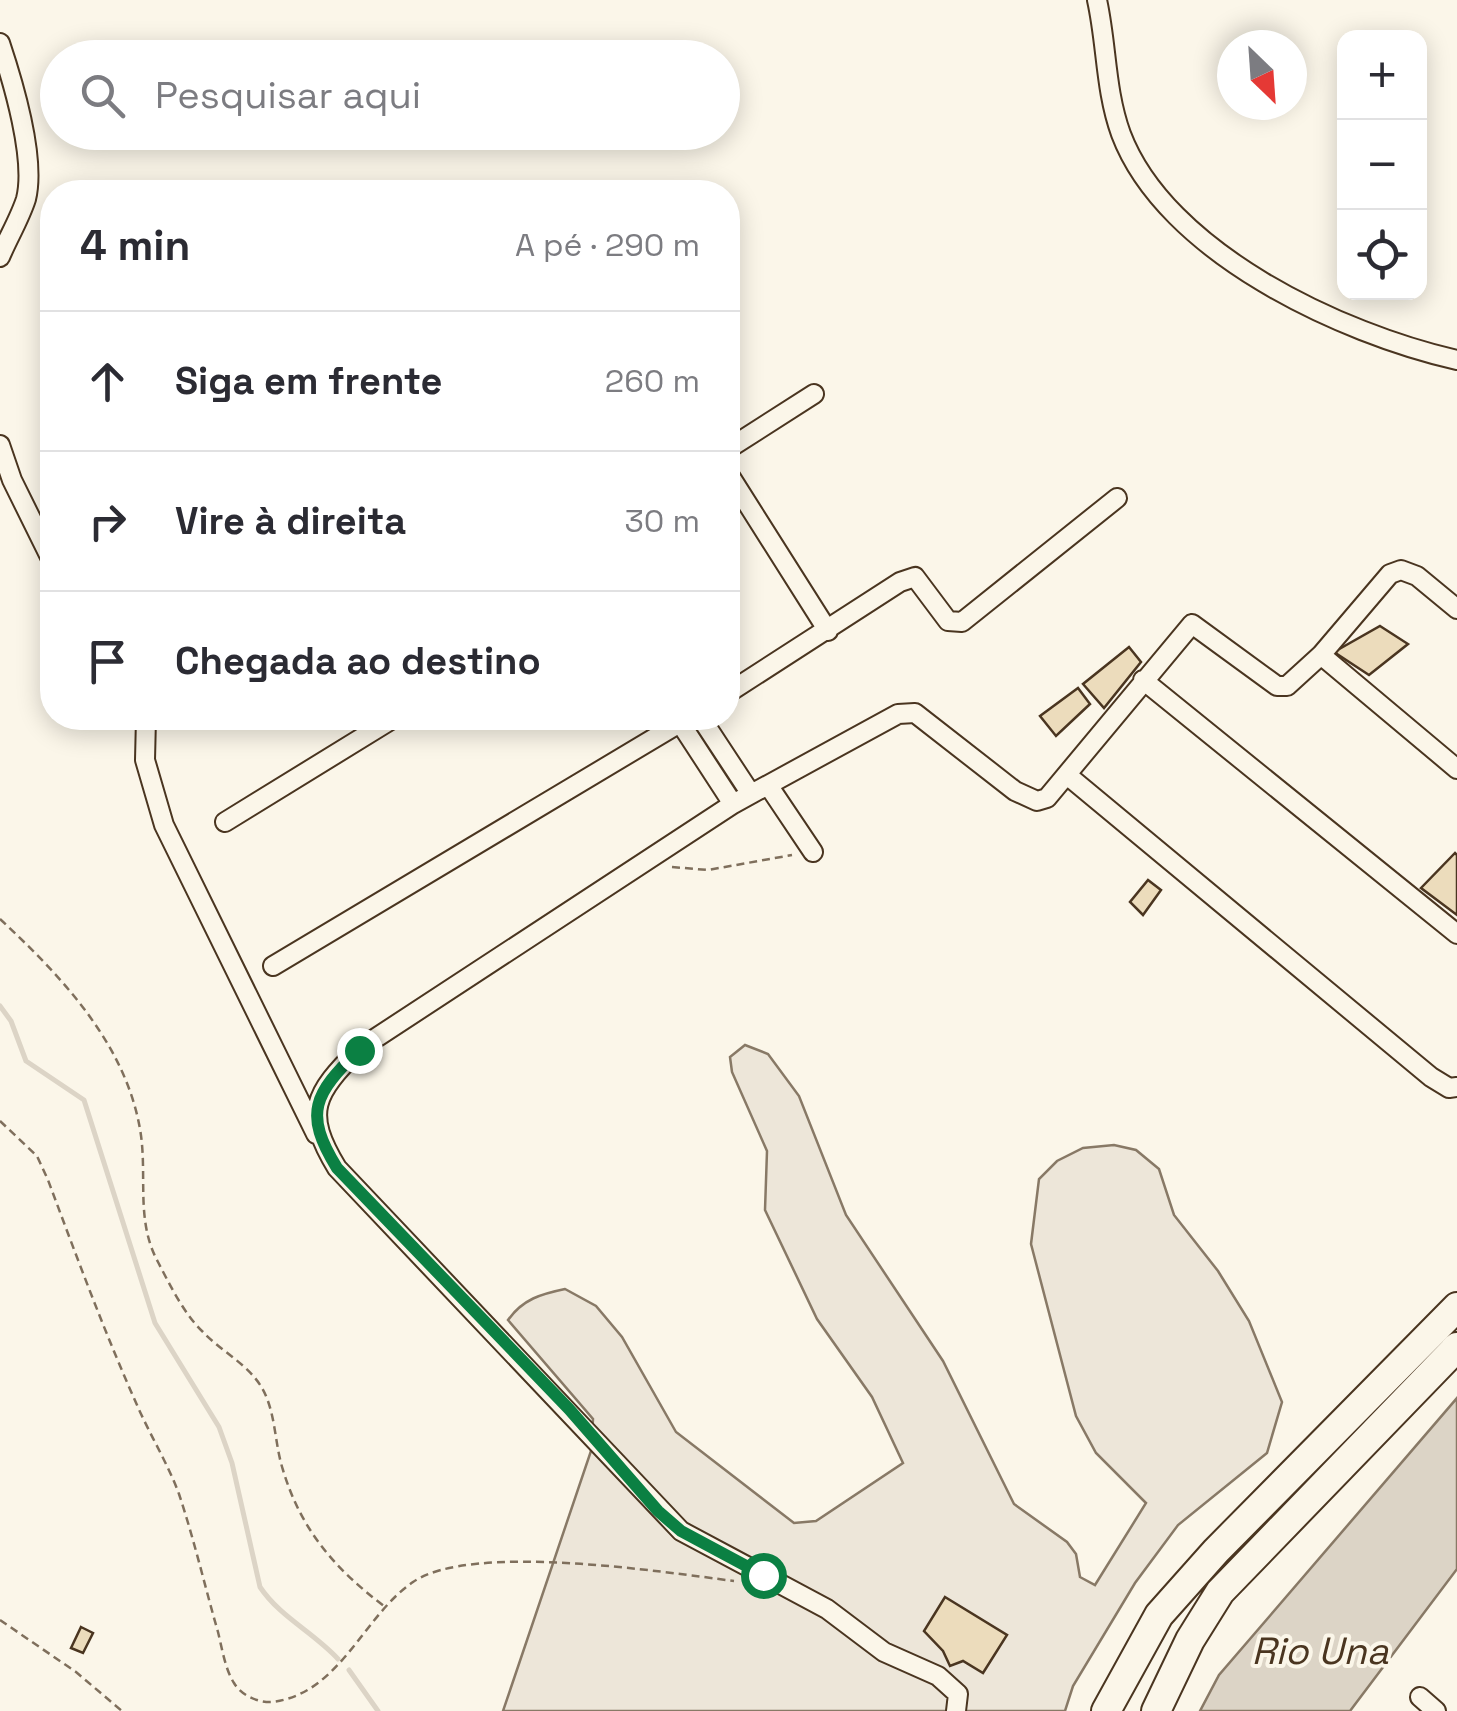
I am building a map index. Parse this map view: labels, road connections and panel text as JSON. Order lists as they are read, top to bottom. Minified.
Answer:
{"water":["Rio Una"],"north":"bottom right","page":{"map_buttons":["+","−"],"search":"Pesquisar aqui","heading":["4 min","A pé · 290 m"],"list":[["Siga em frente","260 m"],["Vire à direita","30 m"],"Chegada ao destino"]}}
